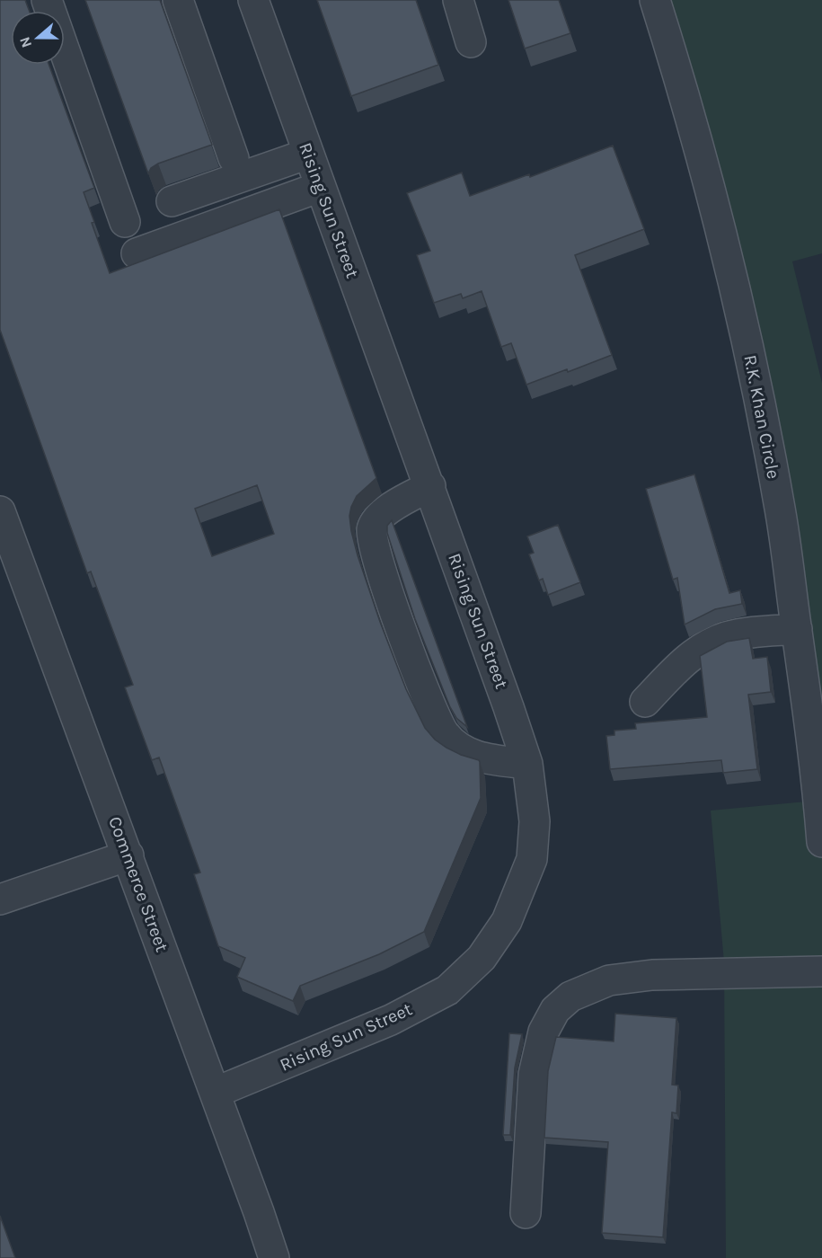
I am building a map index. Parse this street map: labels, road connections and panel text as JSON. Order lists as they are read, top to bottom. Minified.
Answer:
{"streets":{"street":["Rising Sun Street","R.K. Khan Circle","Commerce Street"]},"crossings":[["Rising Sun Street","Commerce Street"]],"north":"left"}
